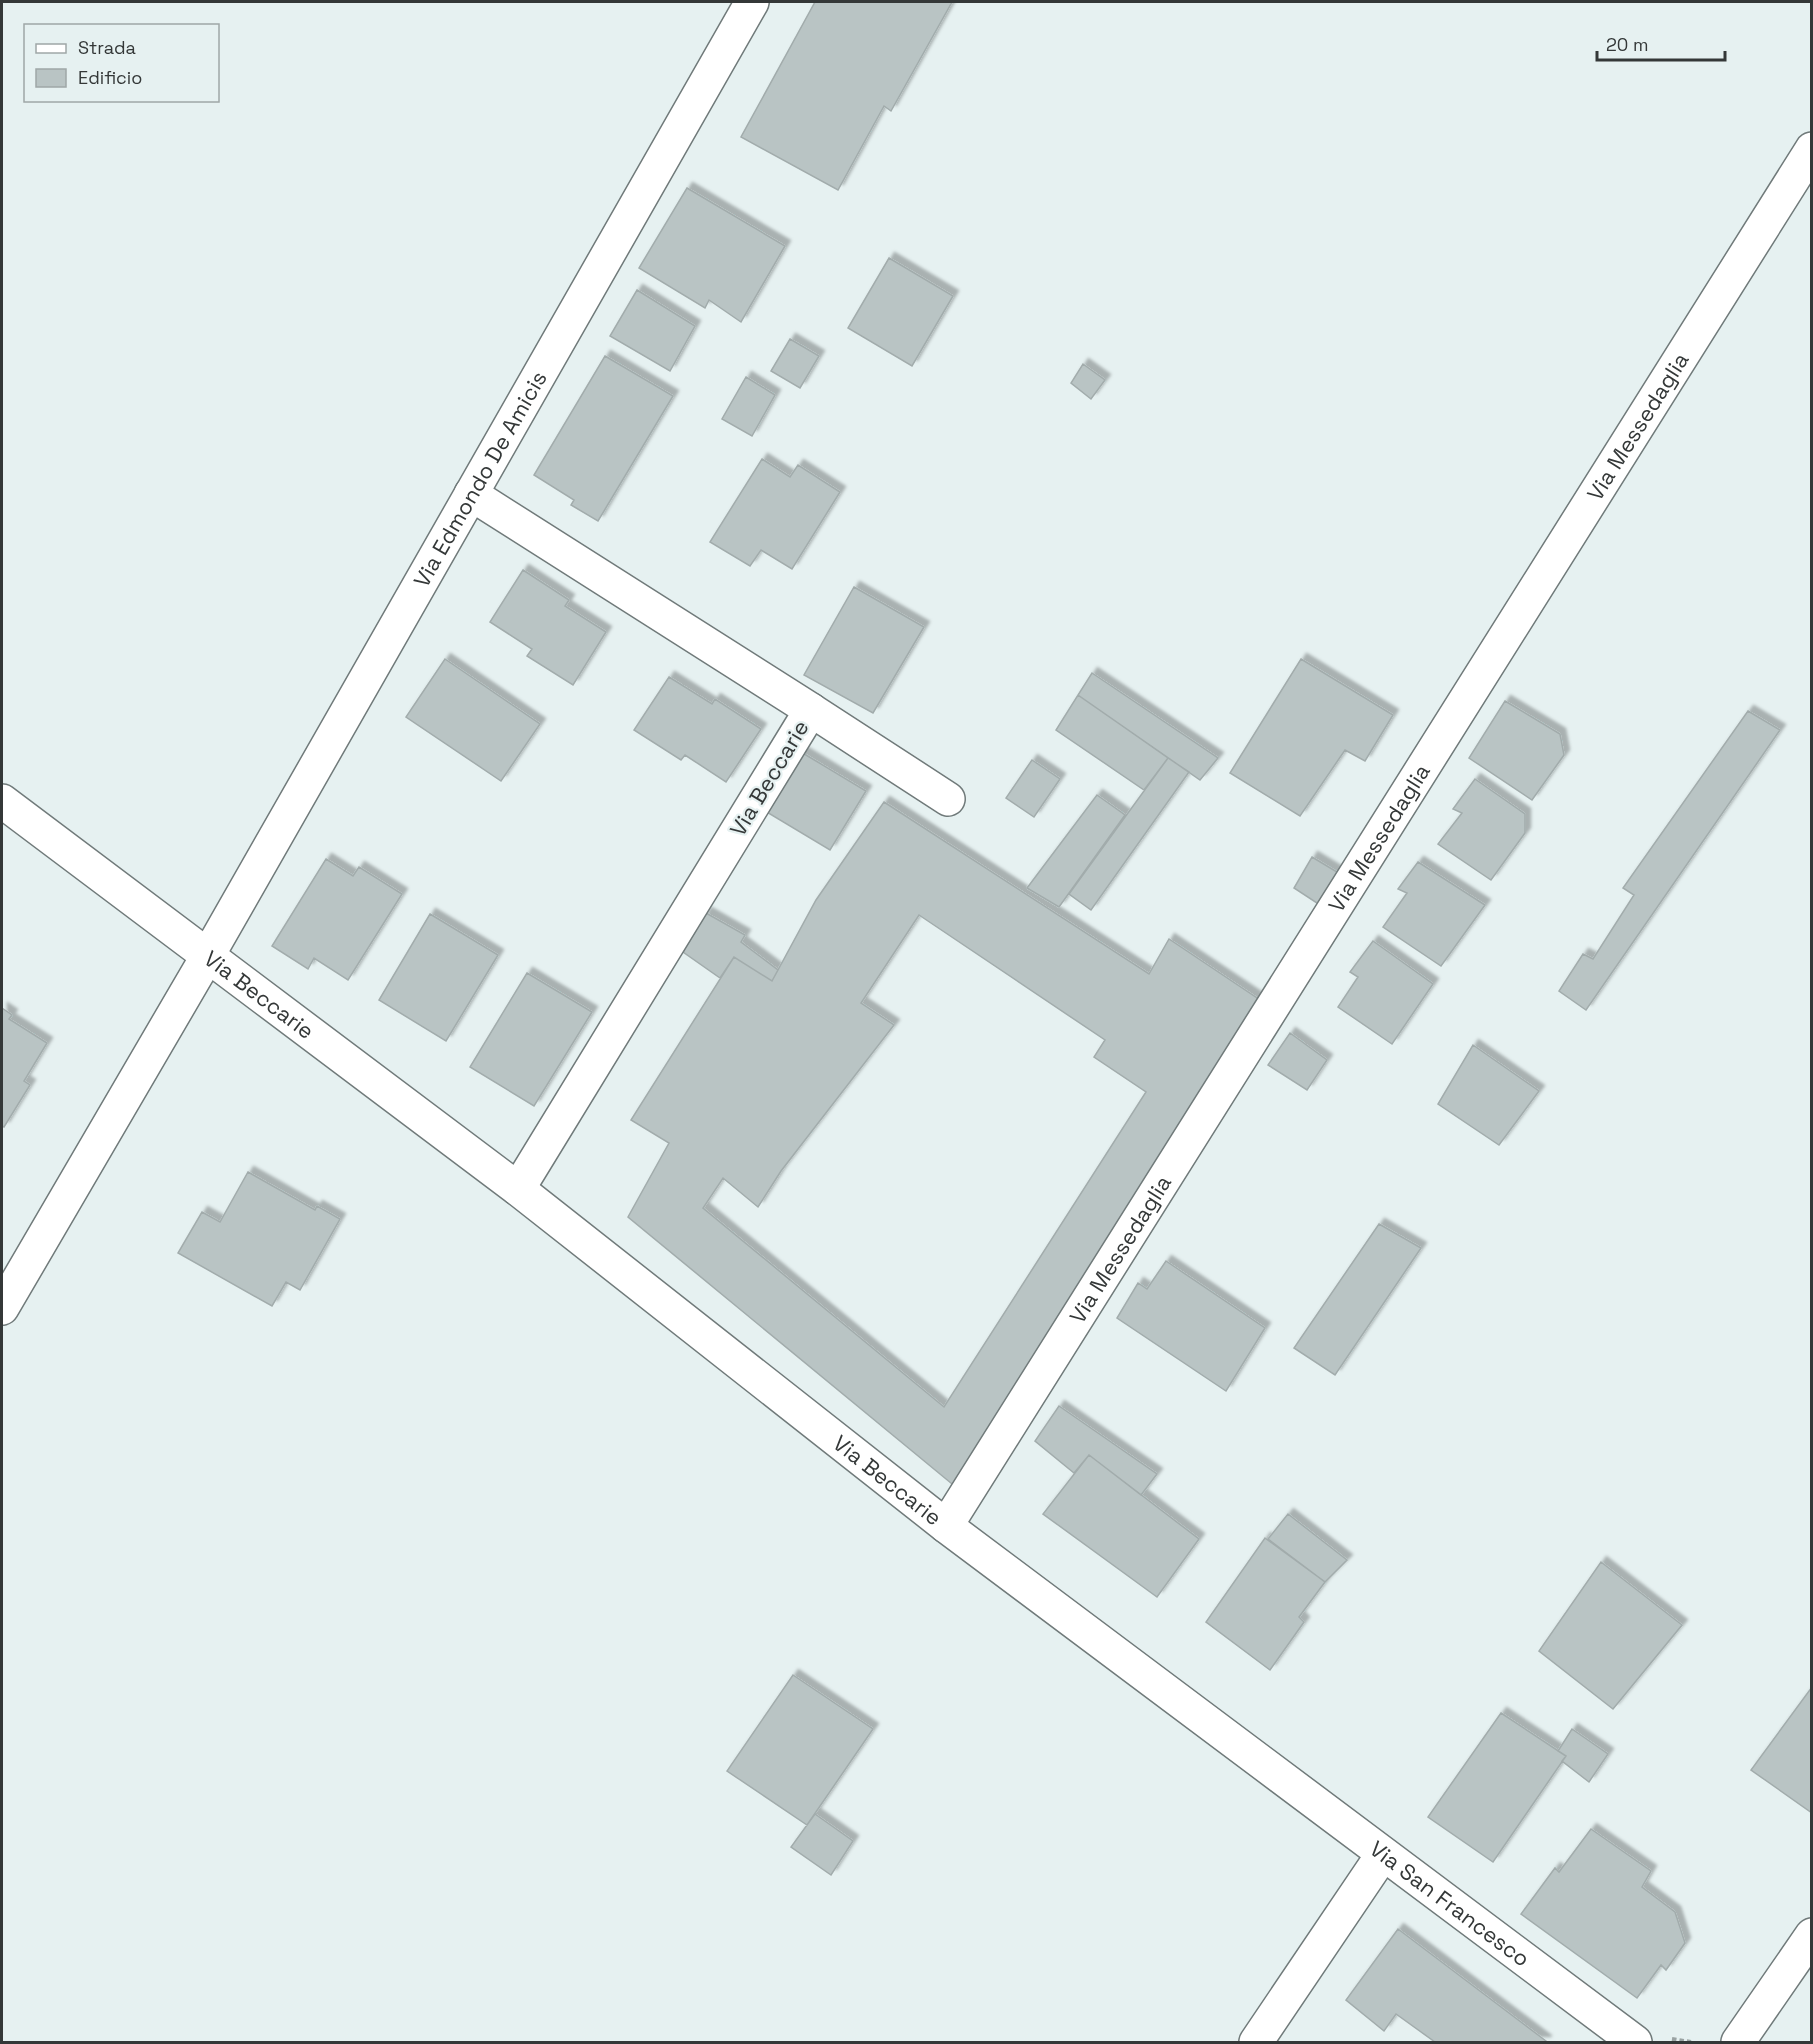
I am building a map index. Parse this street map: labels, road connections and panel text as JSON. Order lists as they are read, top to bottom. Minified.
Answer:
{"streets":{"street":["Via Messedaglia","Via Edmondo De Amicis","Via Beccarie","Via San Francesco"]},"crossings":[["Via Messedaglia","Via Beccarie"],["Via Edmondo De Amicis","Via Beccarie"],["Via Beccarie","Via San Francesco"]],"legend":["Strada","Edificio"],"scale_bar":"20 m"}
